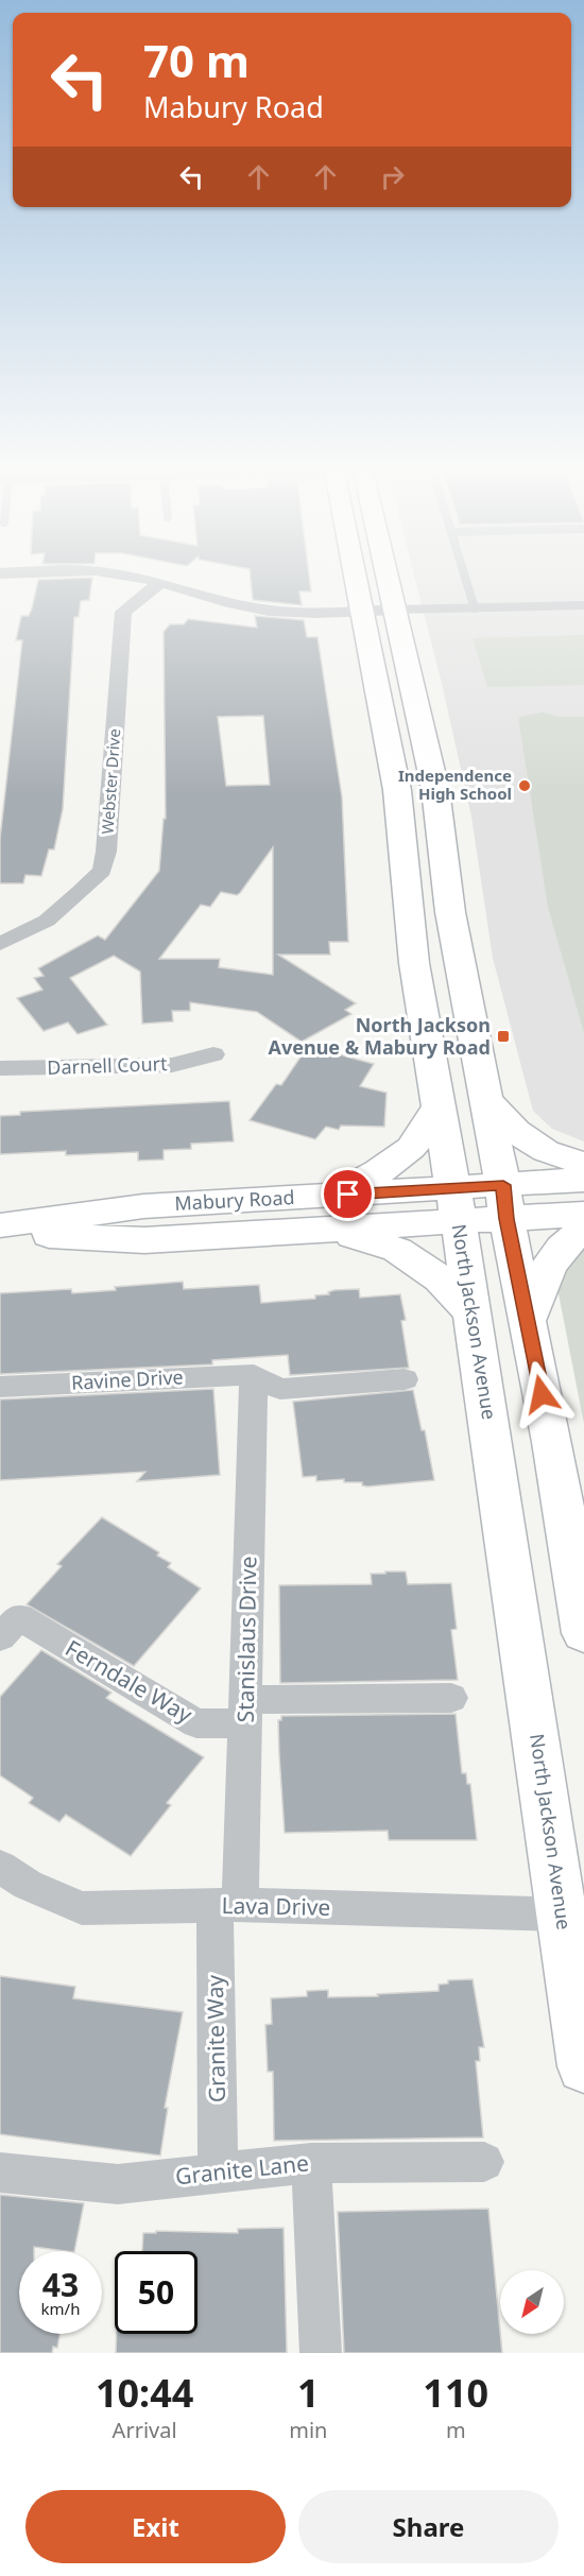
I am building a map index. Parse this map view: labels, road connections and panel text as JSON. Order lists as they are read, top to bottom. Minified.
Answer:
{"streets":{"main road":["Mabury Road","North Jackson Avenue"],"street":["Webster Drive","Darnell Court","Ravine Drive","Stanislaus Drive","Ferndale Way","Lava Drive","Granite Way","Granite Lane"]},"crossings":[["Mabury Road","North Jackson Avenue"],["North Jackson Avenue","Lava Drive"],["Ravine Drive","Stanislaus Drive"],["Stanislaus Drive","Ferndale Way"],["Stanislaus Drive","Lava Drive"],["Stanislaus Drive","Granite Way"],["Lava Drive","Granite Way"],["Granite Way","Granite Lane"]],"places":{"other":["Independence High School"],"transit":["North Jackson Avenue & Mabury Road"]},"north":"bottom left","page":{"turn":["70 m","Mabury Road"],"speed":"43 km/h","limit":"50","eta":["10:44","Arrival","1","min","110","m"],"buttons":["Exit","Share"]}}
